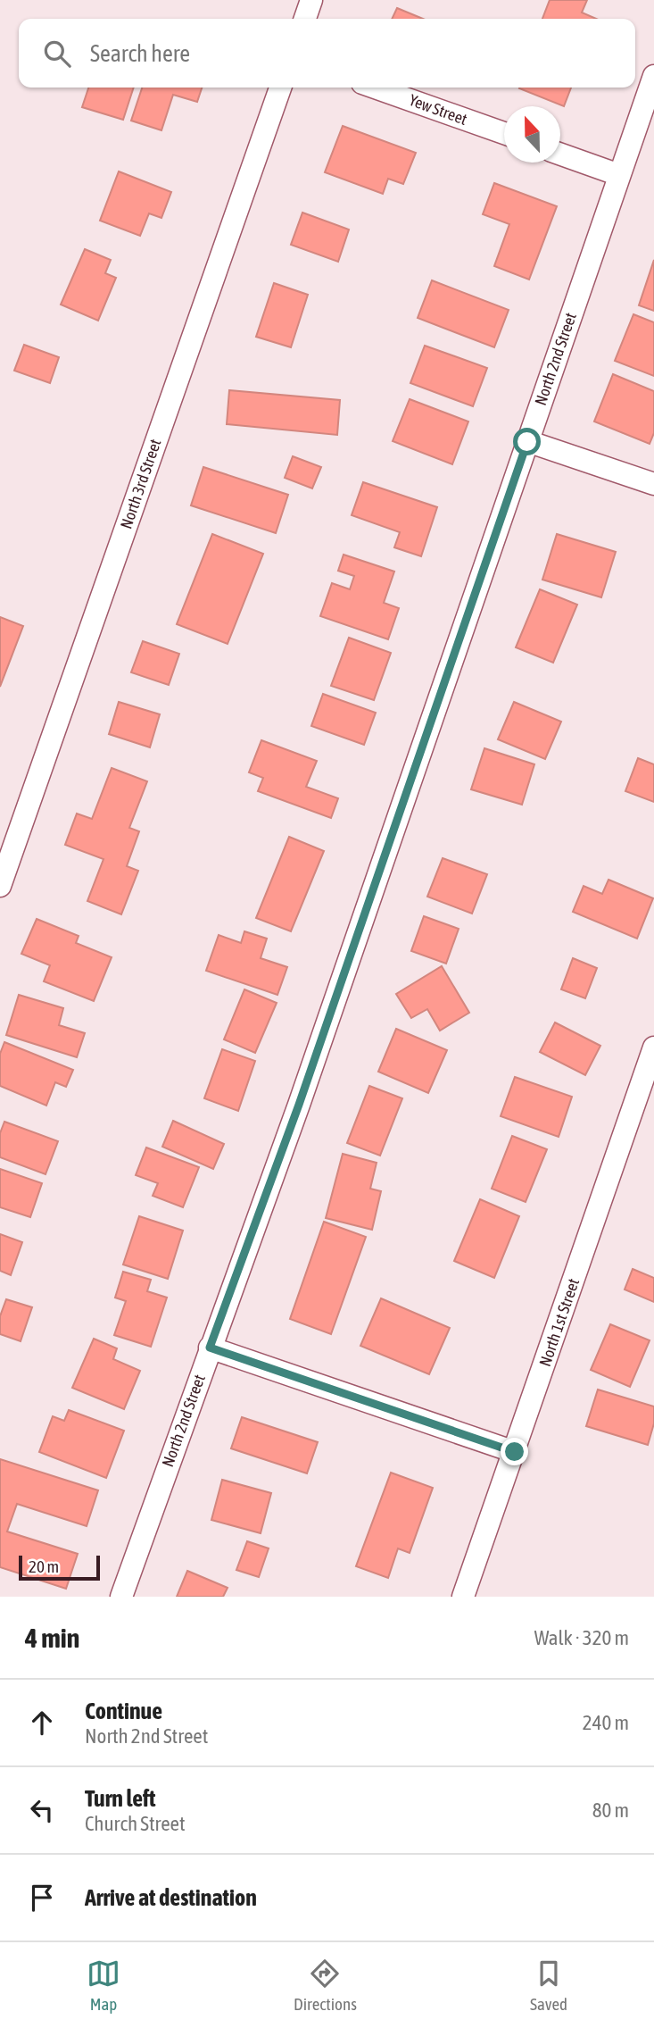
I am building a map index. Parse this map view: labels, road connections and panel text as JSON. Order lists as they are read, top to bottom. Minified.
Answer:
{"streets":{"street":["Yew Street","North 2nd Street","North 3rd Street","North 1st Street"]},"scale_bar":"20 m","north":"top","page":{"search":"Search here","scale":"20 m","heading":["4 min","Walk · 320 m"],"list":[["Continue","North 2nd Street","240 m"],["Turn left","Church Street","80 m"],"Arrive at destination"],"nav":["Map","Directions","Saved"]}}
